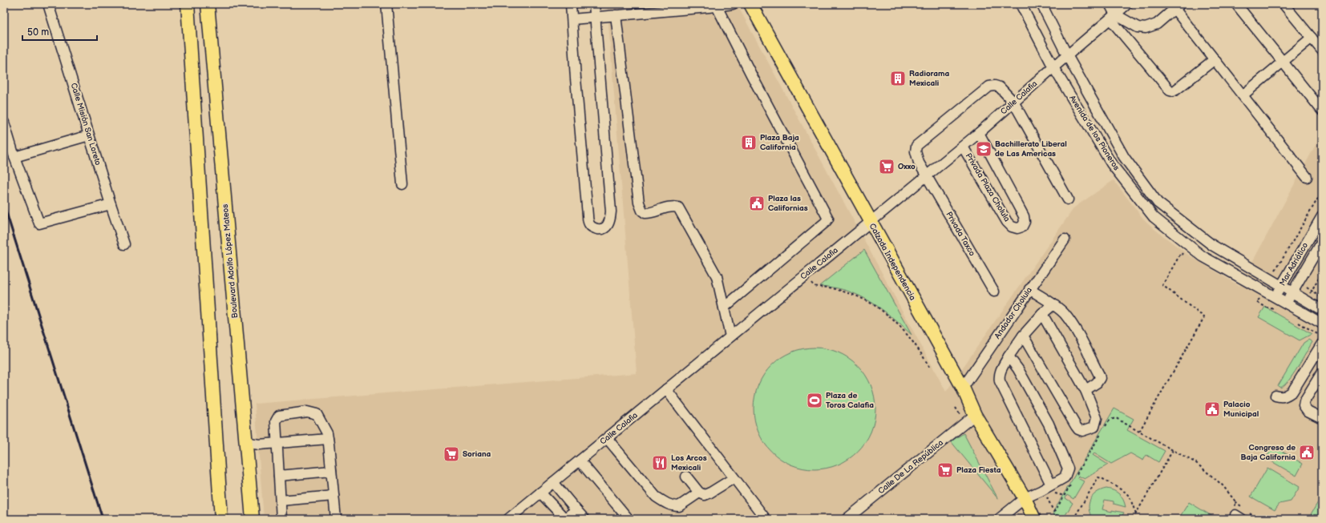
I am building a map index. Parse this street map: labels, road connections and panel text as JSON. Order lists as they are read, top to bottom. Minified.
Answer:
{"streets":{"main road":["Boulevard Adolfo López Mateos","Calzada Independencia"],"street":["Calle Calafia","Calle Misión San Loreto","Avenida de los Pioneros","Privada Plaza Cholula","Privada Taxco","Mar Adriático","Andador Cholula","Calle De La República"]},"crossings":[["Calle Calafia","Avenida de los Pioneros"],["Calle Calafia","Privada Plaza Cholula"],["Calle Calafia","Privada Taxco"],["Calle Calafia","Calzada Independencia"],["Avenida de los Pioneros","Mar Adriático"],["Calzada Independencia","Andador Cholula"],["Calzada Independencia","Calle De La República"]],"places":{"building":["Radiorama Mexicali","Plaza Baja California"],"school or university":["Bachillerato Liberal de Las Americas"],"supermarket":["Oxxo","Soriana","Plaza Fiesta"],"public building":["Plaza las Californias","Palacio Municipal","Congreso de Baja California"],"sports":["Plaza de Toros Calafia"],"restaurant":["Los Arcos Mexicali"]},"scale_bar":"50 m"}
